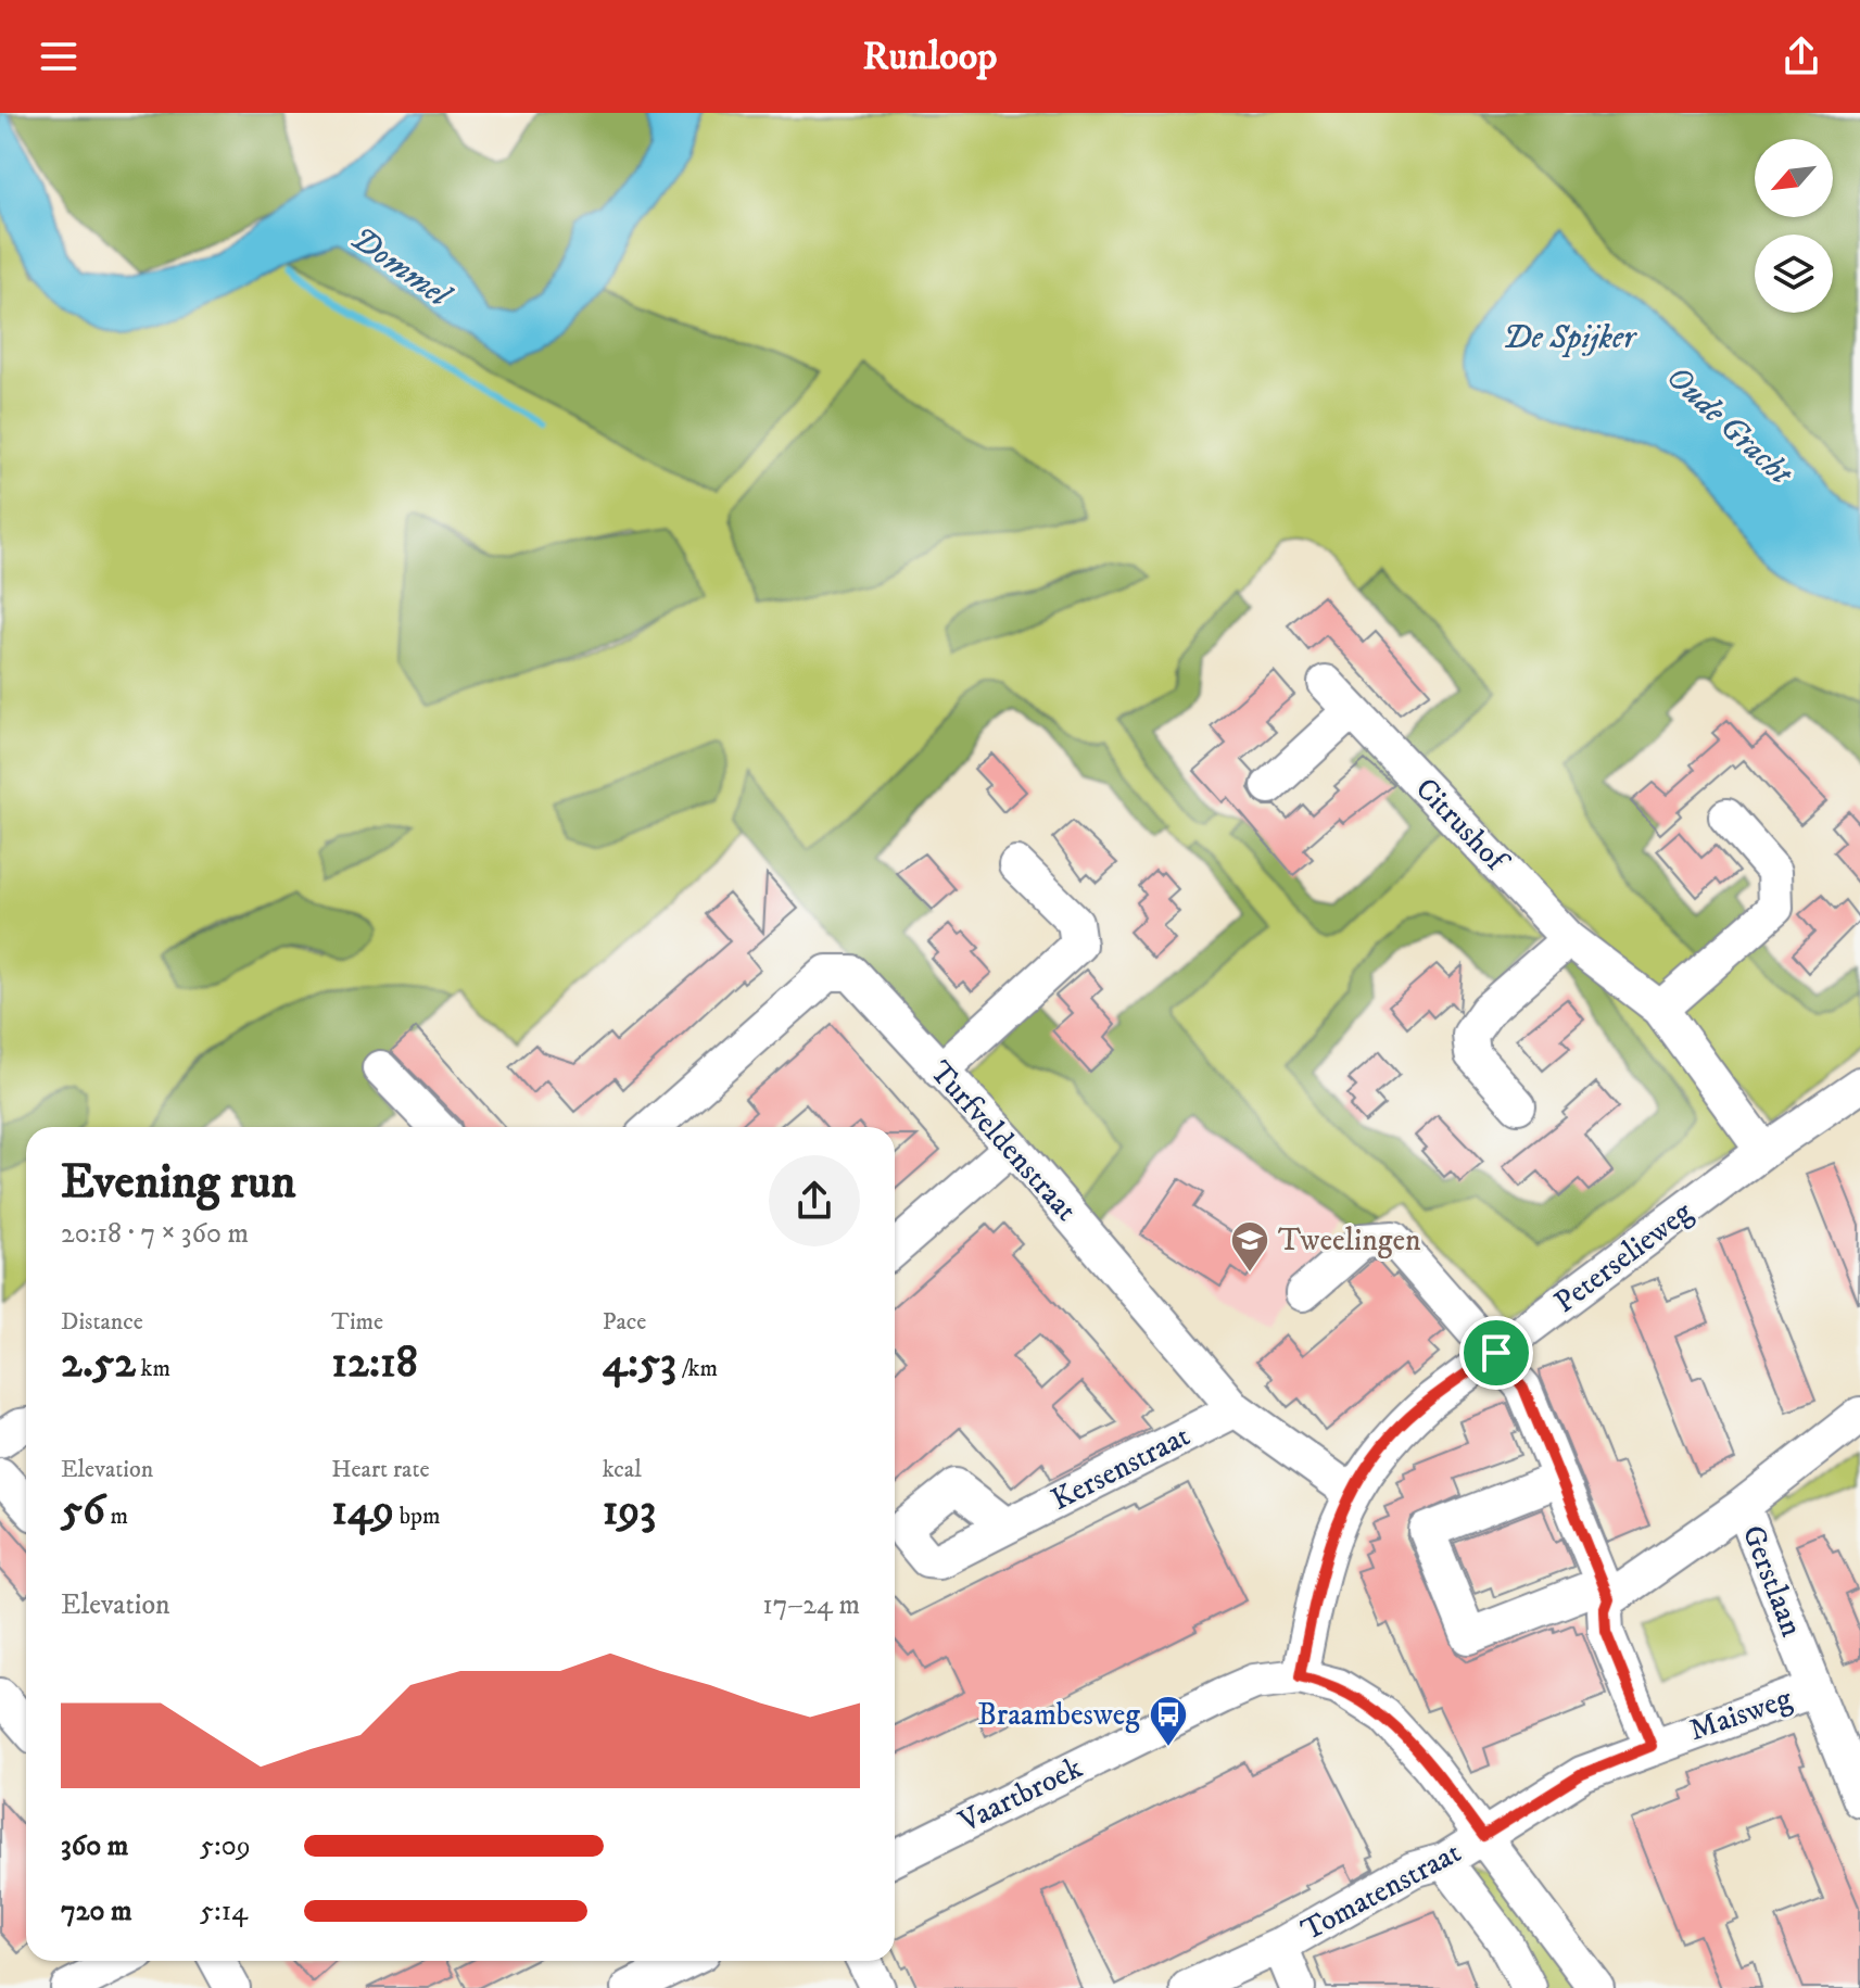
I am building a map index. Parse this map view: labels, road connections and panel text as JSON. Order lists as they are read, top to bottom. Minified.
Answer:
{"streets":{"street":["Citrushof","Turfveldenstraat","Peterselieweg","Kersenstraat","Gerstlaan","Maisweg","Vaartbroek","Tomatenstraat"]},"crossings":[["Citrushof","Peterselieweg"],["Turfveldenstraat","Peterselieweg"],["Turfveldenstraat","Kersenstraat"],["Peterselieweg","Vaartbroek"],["Gerstlaan","Maisweg"],["Maisweg","Tomatenstraat"]],"water":["Dommel","De Spijker","Oude Gracht"],"places":{"school or university":["Tweelingen"],"bus stop":["Braambesweg"]},"north":"bottom left","page":{"header":"Runloop","heading":["Evening run","20:18 · 7 × 360 m"],"stats":[["Distance","2.52 km"],["Time","12:18"],["Pace","4:53 /km"],["Elevation","56 m"],["Heart rate","149 bpm"],["kcal","193"]],"chart":["Elevation","17–24 m"],"list":[{"name":"360 m","note":"5:09"},{"name":"720 m","note":"5:14"}]}}
